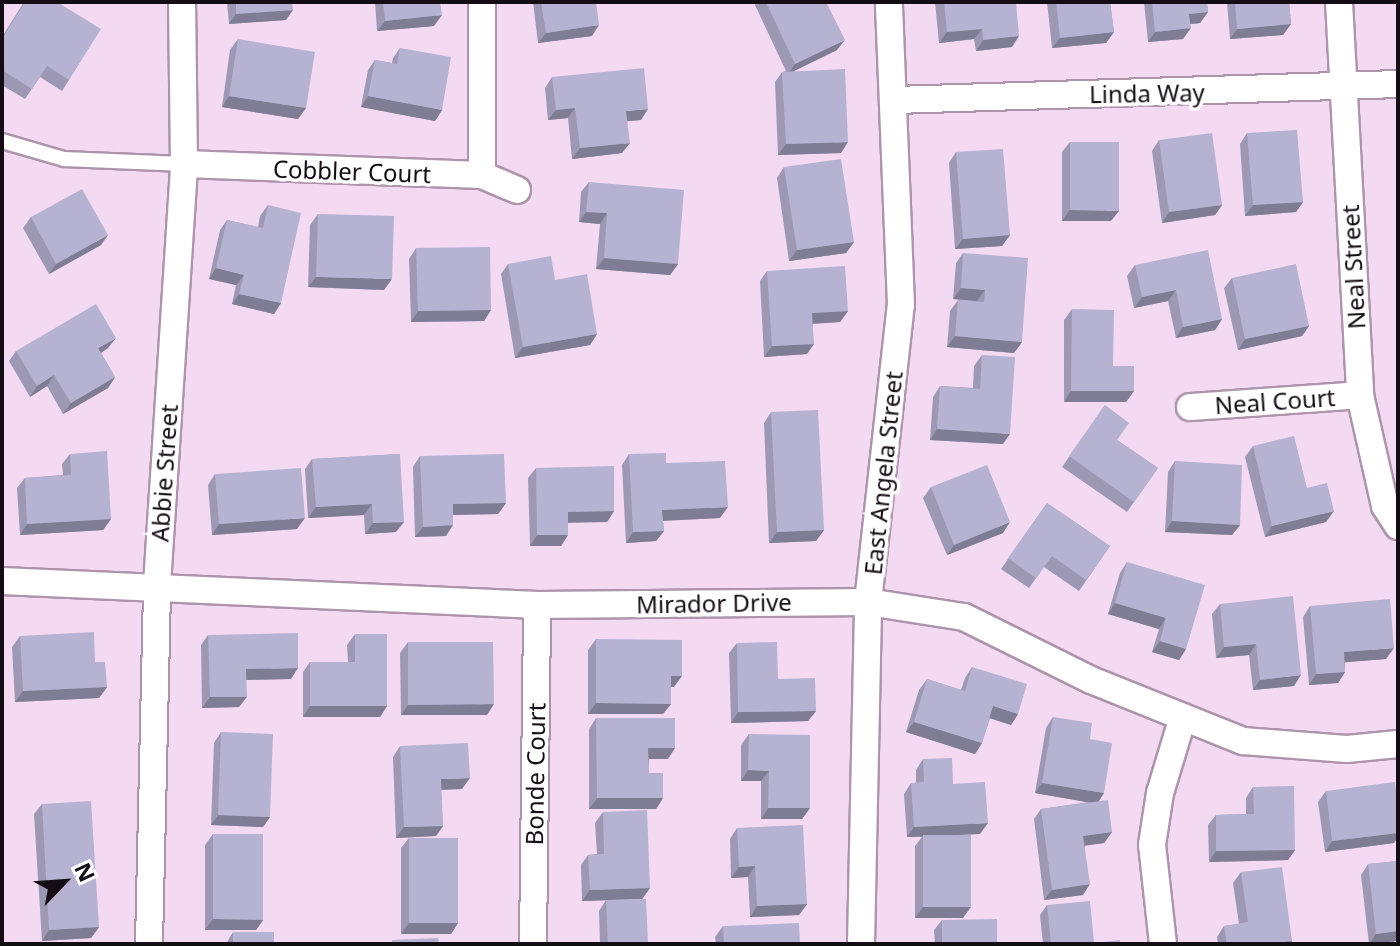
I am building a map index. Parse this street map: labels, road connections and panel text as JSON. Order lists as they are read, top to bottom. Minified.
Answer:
{"streets":{"street":["Linda Way","Cobbler Court","Neal Street","Neal Court","Abbie Street","East Angela Street","Mirador Drive","Bonde Court"]},"crossings":[["Linda Way","Neal Street"],["Linda Way","East Angela Street"],["Cobbler Court","Abbie Street"],["Neal Street","Neal Court"],["Abbie Street","Mirador Drive"],["East Angela Street","Mirador Drive"],["Mirador Drive","Bonde Court"]],"north":"top right"}
